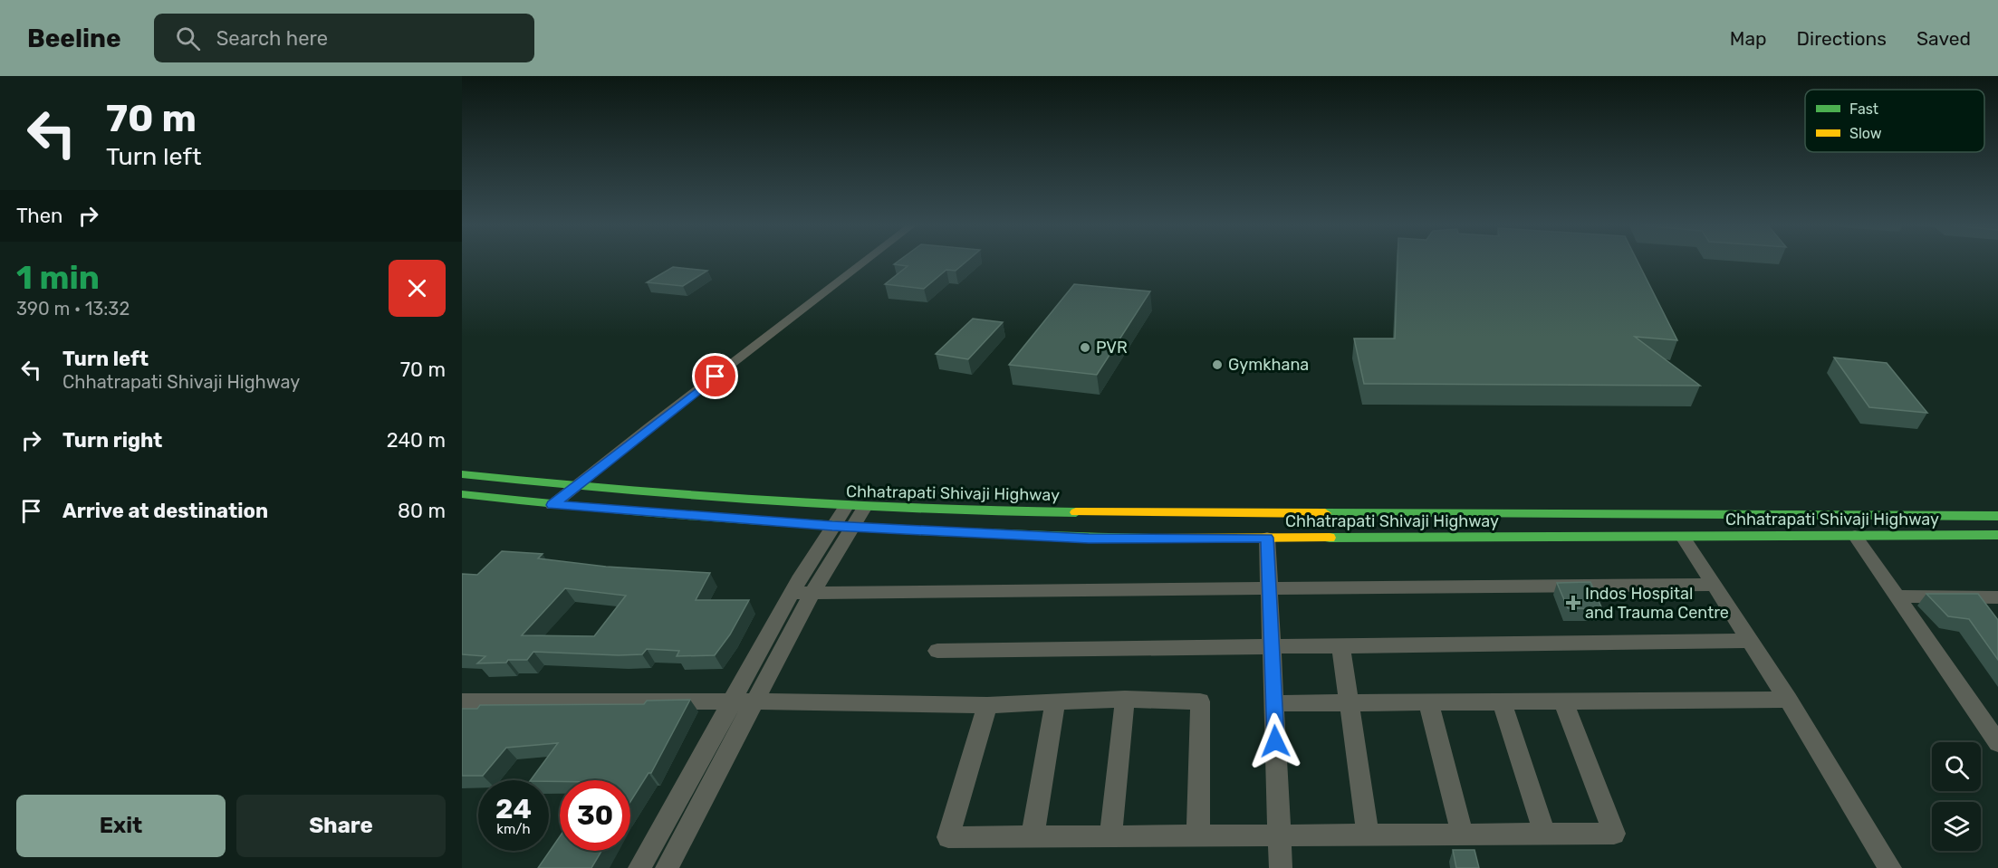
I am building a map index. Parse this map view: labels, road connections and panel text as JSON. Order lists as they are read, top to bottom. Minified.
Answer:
{"streets":{"main road":["Chhatrapati Shivaji Highway"]},"places":{"other":["PVR","Gymkhana"],"health":["Indos Hospital and Trauma Centre"]},"legend":["Fast","Slow"],"page":{"header":"Beeline","search":"Search here","nav":["Map","Directions","Saved"],"turn":["70 m","Turn left"],"then":"Then","heading":["1 min","390 m · 13:32"],"list":[{"name":"Turn left","note":"Chhatrapati Shivaji Highway","value":"70 m"},{"name":"Turn right","value":"240 m"},{"name":"Arrive at destination","value":"80 m"}],"speed":"24 km/h","limit":"30","buttons":["Exit","Share"]}}
